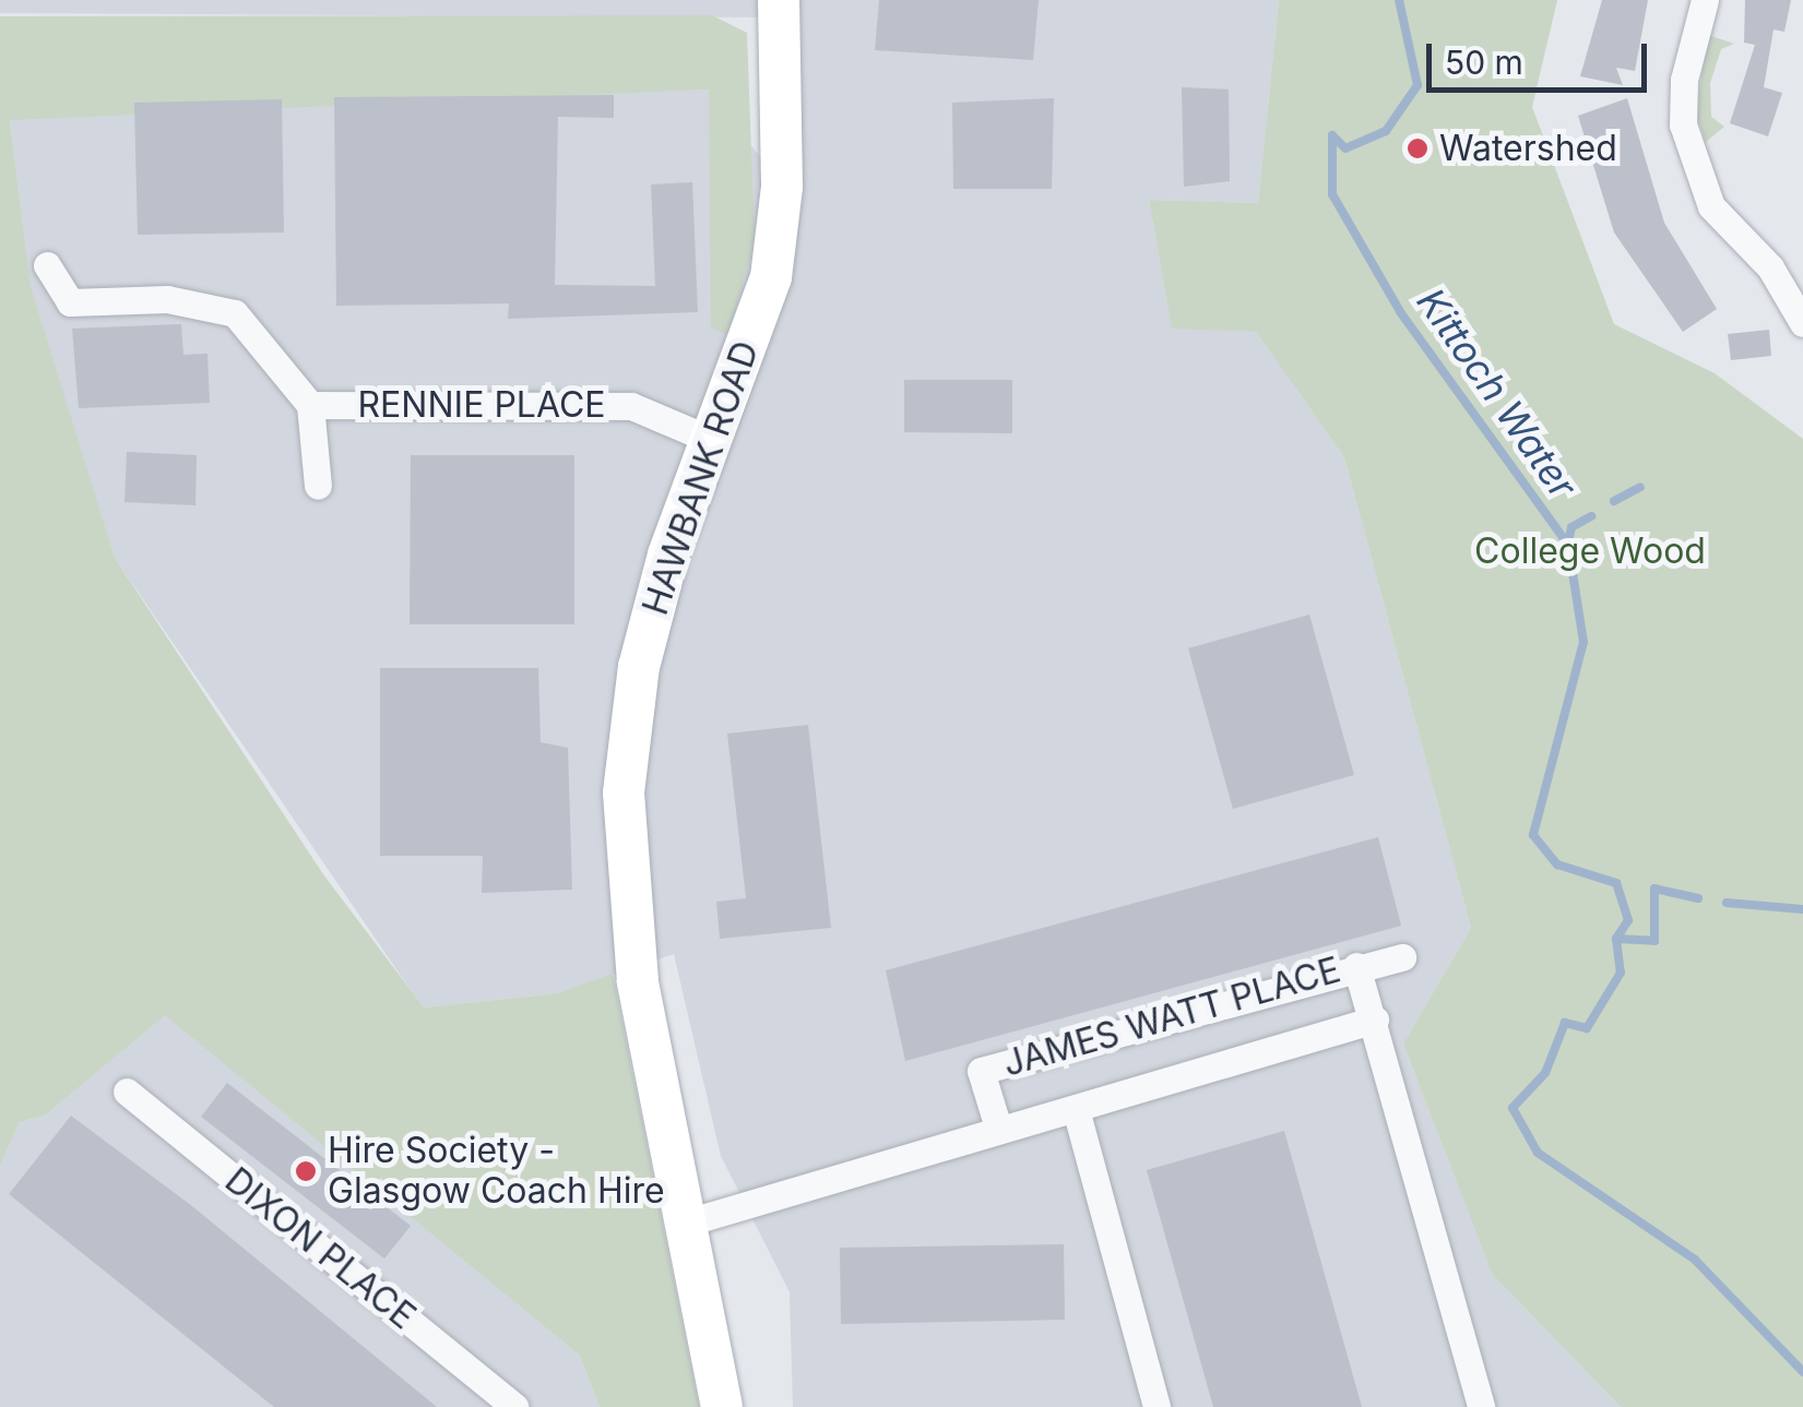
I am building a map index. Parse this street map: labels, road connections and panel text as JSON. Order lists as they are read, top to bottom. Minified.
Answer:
{"streets":{"street":["RENNIE PLACE","HAWBANK ROAD","JAMES WATT PLACE","DIXON PLACE"]},"crossings":[["RENNIE PLACE","HAWBANK ROAD"],["HAWBANK ROAD","JAMES WATT PLACE"]],"water":["Kittoch Water"],"parks":["College Wood"],"places":["Watershed","Hire Society - Glasgow Coach Hire"],"scale_bar":"50 m"}
